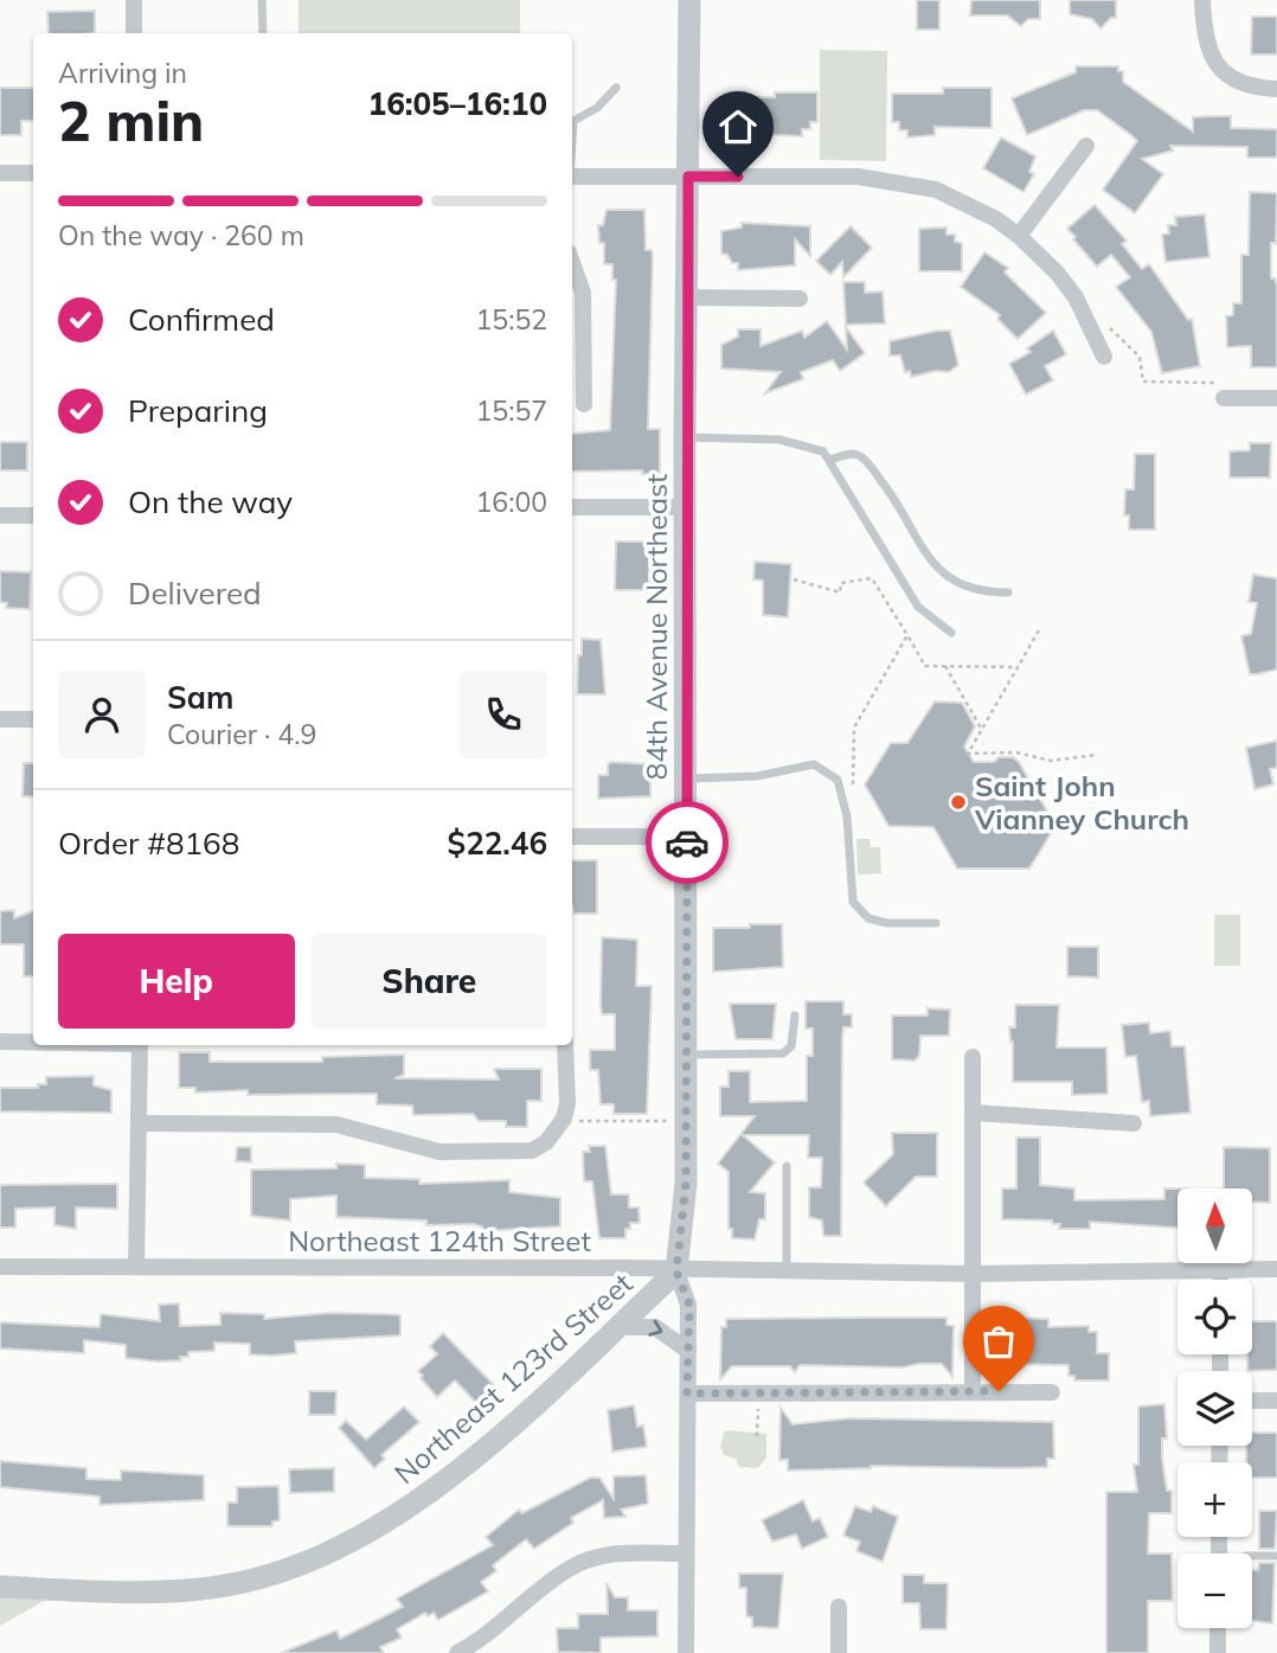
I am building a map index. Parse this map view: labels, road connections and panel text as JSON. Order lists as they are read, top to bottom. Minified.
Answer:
{"streets":{"street":["84th Avenue Northeast","Northeast 124th Street","Northeast 123rd Street"]},"crossings":[["84th Avenue Northeast","Northeast 124th Street"],["84th Avenue Northeast","Northeast 123rd Street"],["Northeast 124th Street","Northeast 123rd Street"]],"places":["Saint John Vianney Church"],"north":"top","page":{"heading":["2 min","Arriving in","16:05–16:10"],"panel":["Sam","Courier · 4.9","Order #8168","$22.46"],"bar":"On the way · 260 m","list":[["Confirmed","15:52"],["Preparing","15:57"],["On the way","16:00"],"Delivered"],"buttons":["Help","Share"],"map_buttons":["+","−"]}}
